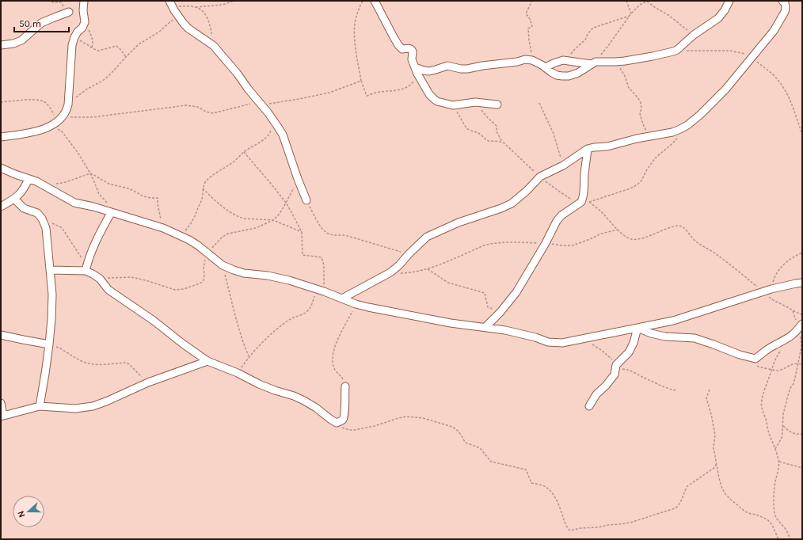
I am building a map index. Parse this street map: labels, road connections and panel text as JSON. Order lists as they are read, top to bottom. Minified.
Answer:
{"scale_bar":"50 m","north":"left"}
